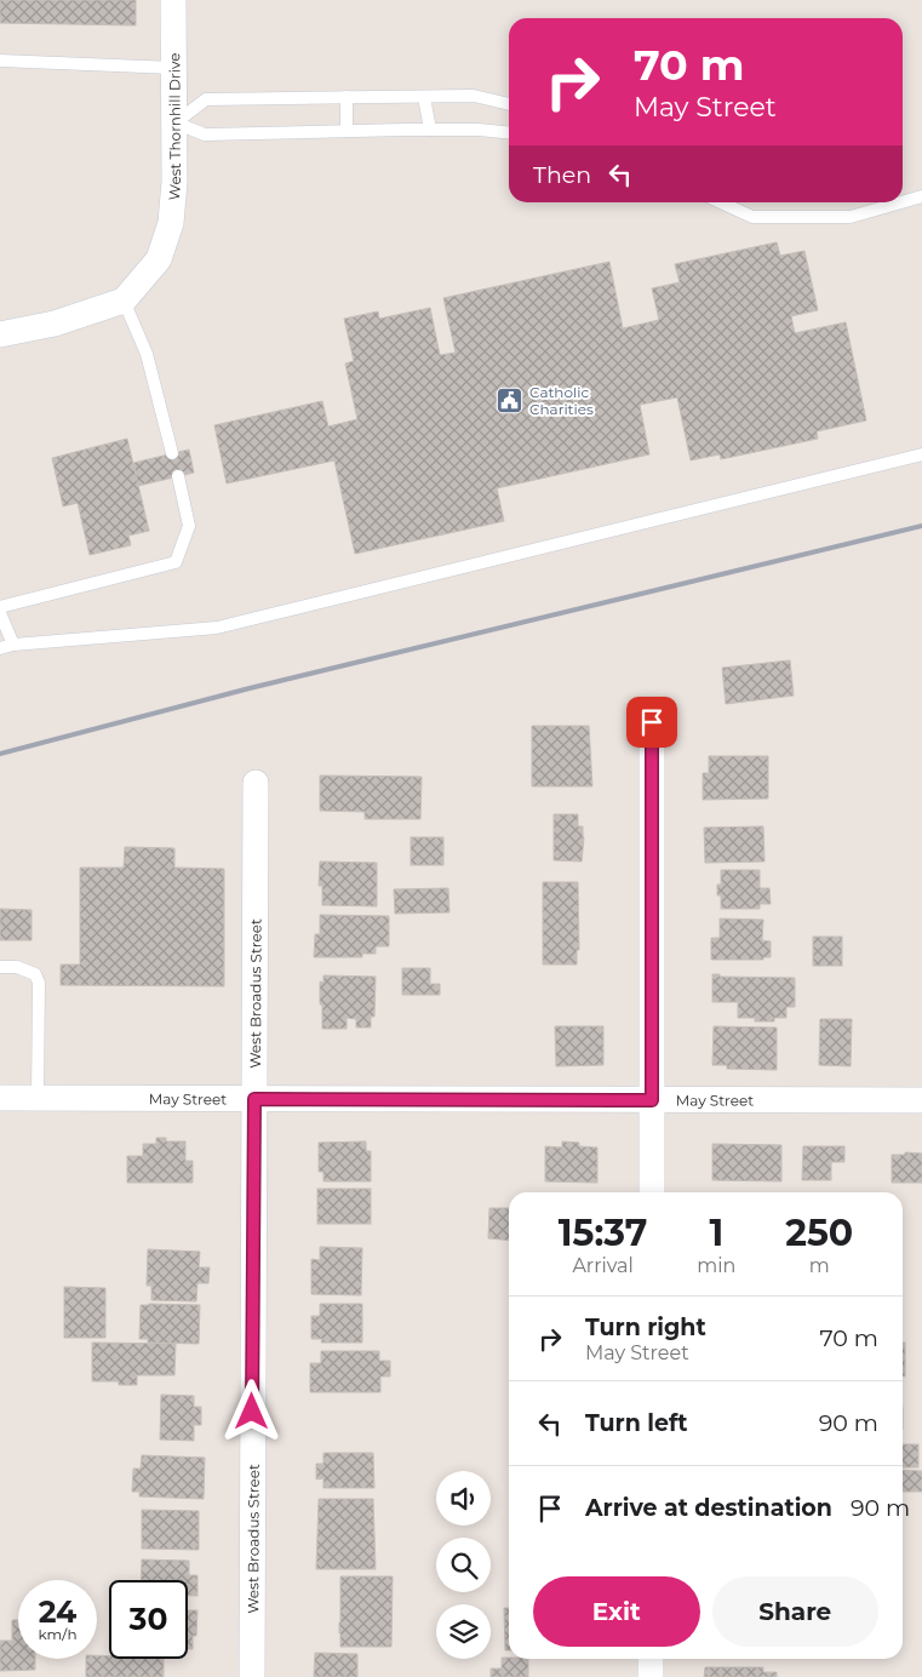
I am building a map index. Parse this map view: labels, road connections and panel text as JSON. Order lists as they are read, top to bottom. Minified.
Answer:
{"streets":{"street":["West Thornhill Drive","West Broadus Street","May Street"]},"crossings":[["West Broadus Street","May Street"]],"places":{"public building":["Catholic Charities"]},"page":{"turn":["70 m","May Street"],"then":"Then","eta":["15:37","Arrival","1","min","250","m"],"list":[{"name":"Turn right","note":"May Street","value":"70 m"},{"name":"Turn left","value":"90 m"},{"name":"Arrive at destination","value":"90 m"}],"buttons":["Exit","Share"],"speed":"24 km/h","limit":"30"}}
